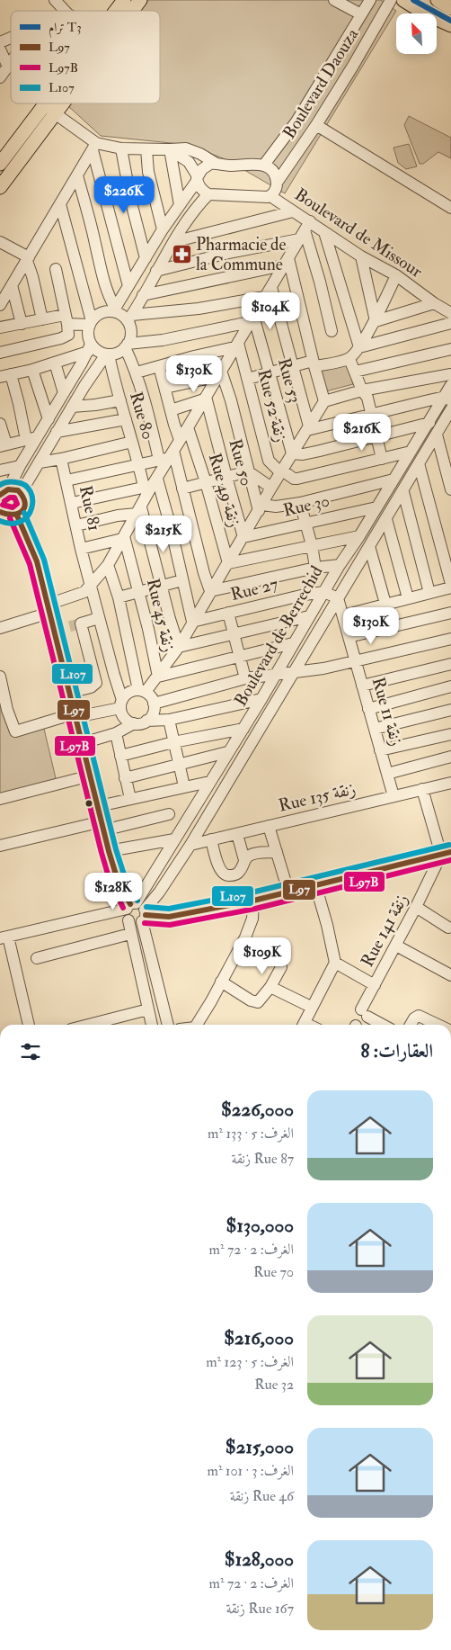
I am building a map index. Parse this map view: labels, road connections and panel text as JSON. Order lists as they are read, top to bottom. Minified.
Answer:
{"streets":{"street":["Boulevard Daouza","Boulevard de Missour","Rue 53","Rue 52 زنقة","Rue 80","Rue 50","Rue 49 زنقة","Rue 30","Rue 81","Rue 27","Rue 45 زنقة","Boulevard de Berrechid","Rue 11 زنقة","Rue 135 زنقة","Rue 141 زنقة"]},"crossings":[["Boulevard Daouza","Boulevard de Missour"],["Rue 80","Rue 27"],["Rue 50","Rue 30"],["Rue 30","Boulevard de Berrechid"],["Rue 27","Boulevard de Berrechid"],["Boulevard de Berrechid","Rue 11 زنقة"],["Boulevard de Berrechid","Rue 135 زنقة"],["Rue 11 زنقة","Rue 135 زنقة"]],"places":{"pharmacy":["Pharmacie de la Commune"]},"lines":["tram line T3","transit line L107","transit line L97","transit line L97B"],"legend":["ترام T3","L97","L97B","L107"],"north":"top left","page":{"price":["$226K","$104K","$130K","$216K","$215K","$130K","$128K","$109K"],"heading":"العقارات: 8","list":[{"name":"$226,000","note":"الغرف: 5 · 133 m² · Rue 87 زنقة"},{"name":"$130,000","note":"الغرف: 2 · 72 m² · Rue 70"},{"name":"$216,000","note":"الغرف: 5 · 123 m² · Rue 32"},{"name":"$215,000","note":"الغرف: 3 · 101 m² · Rue 46 زنقة"},{"name":"$128,000","note":"الغرف: 2 · 72 m² · Rue 167 زنقة"}]}}
